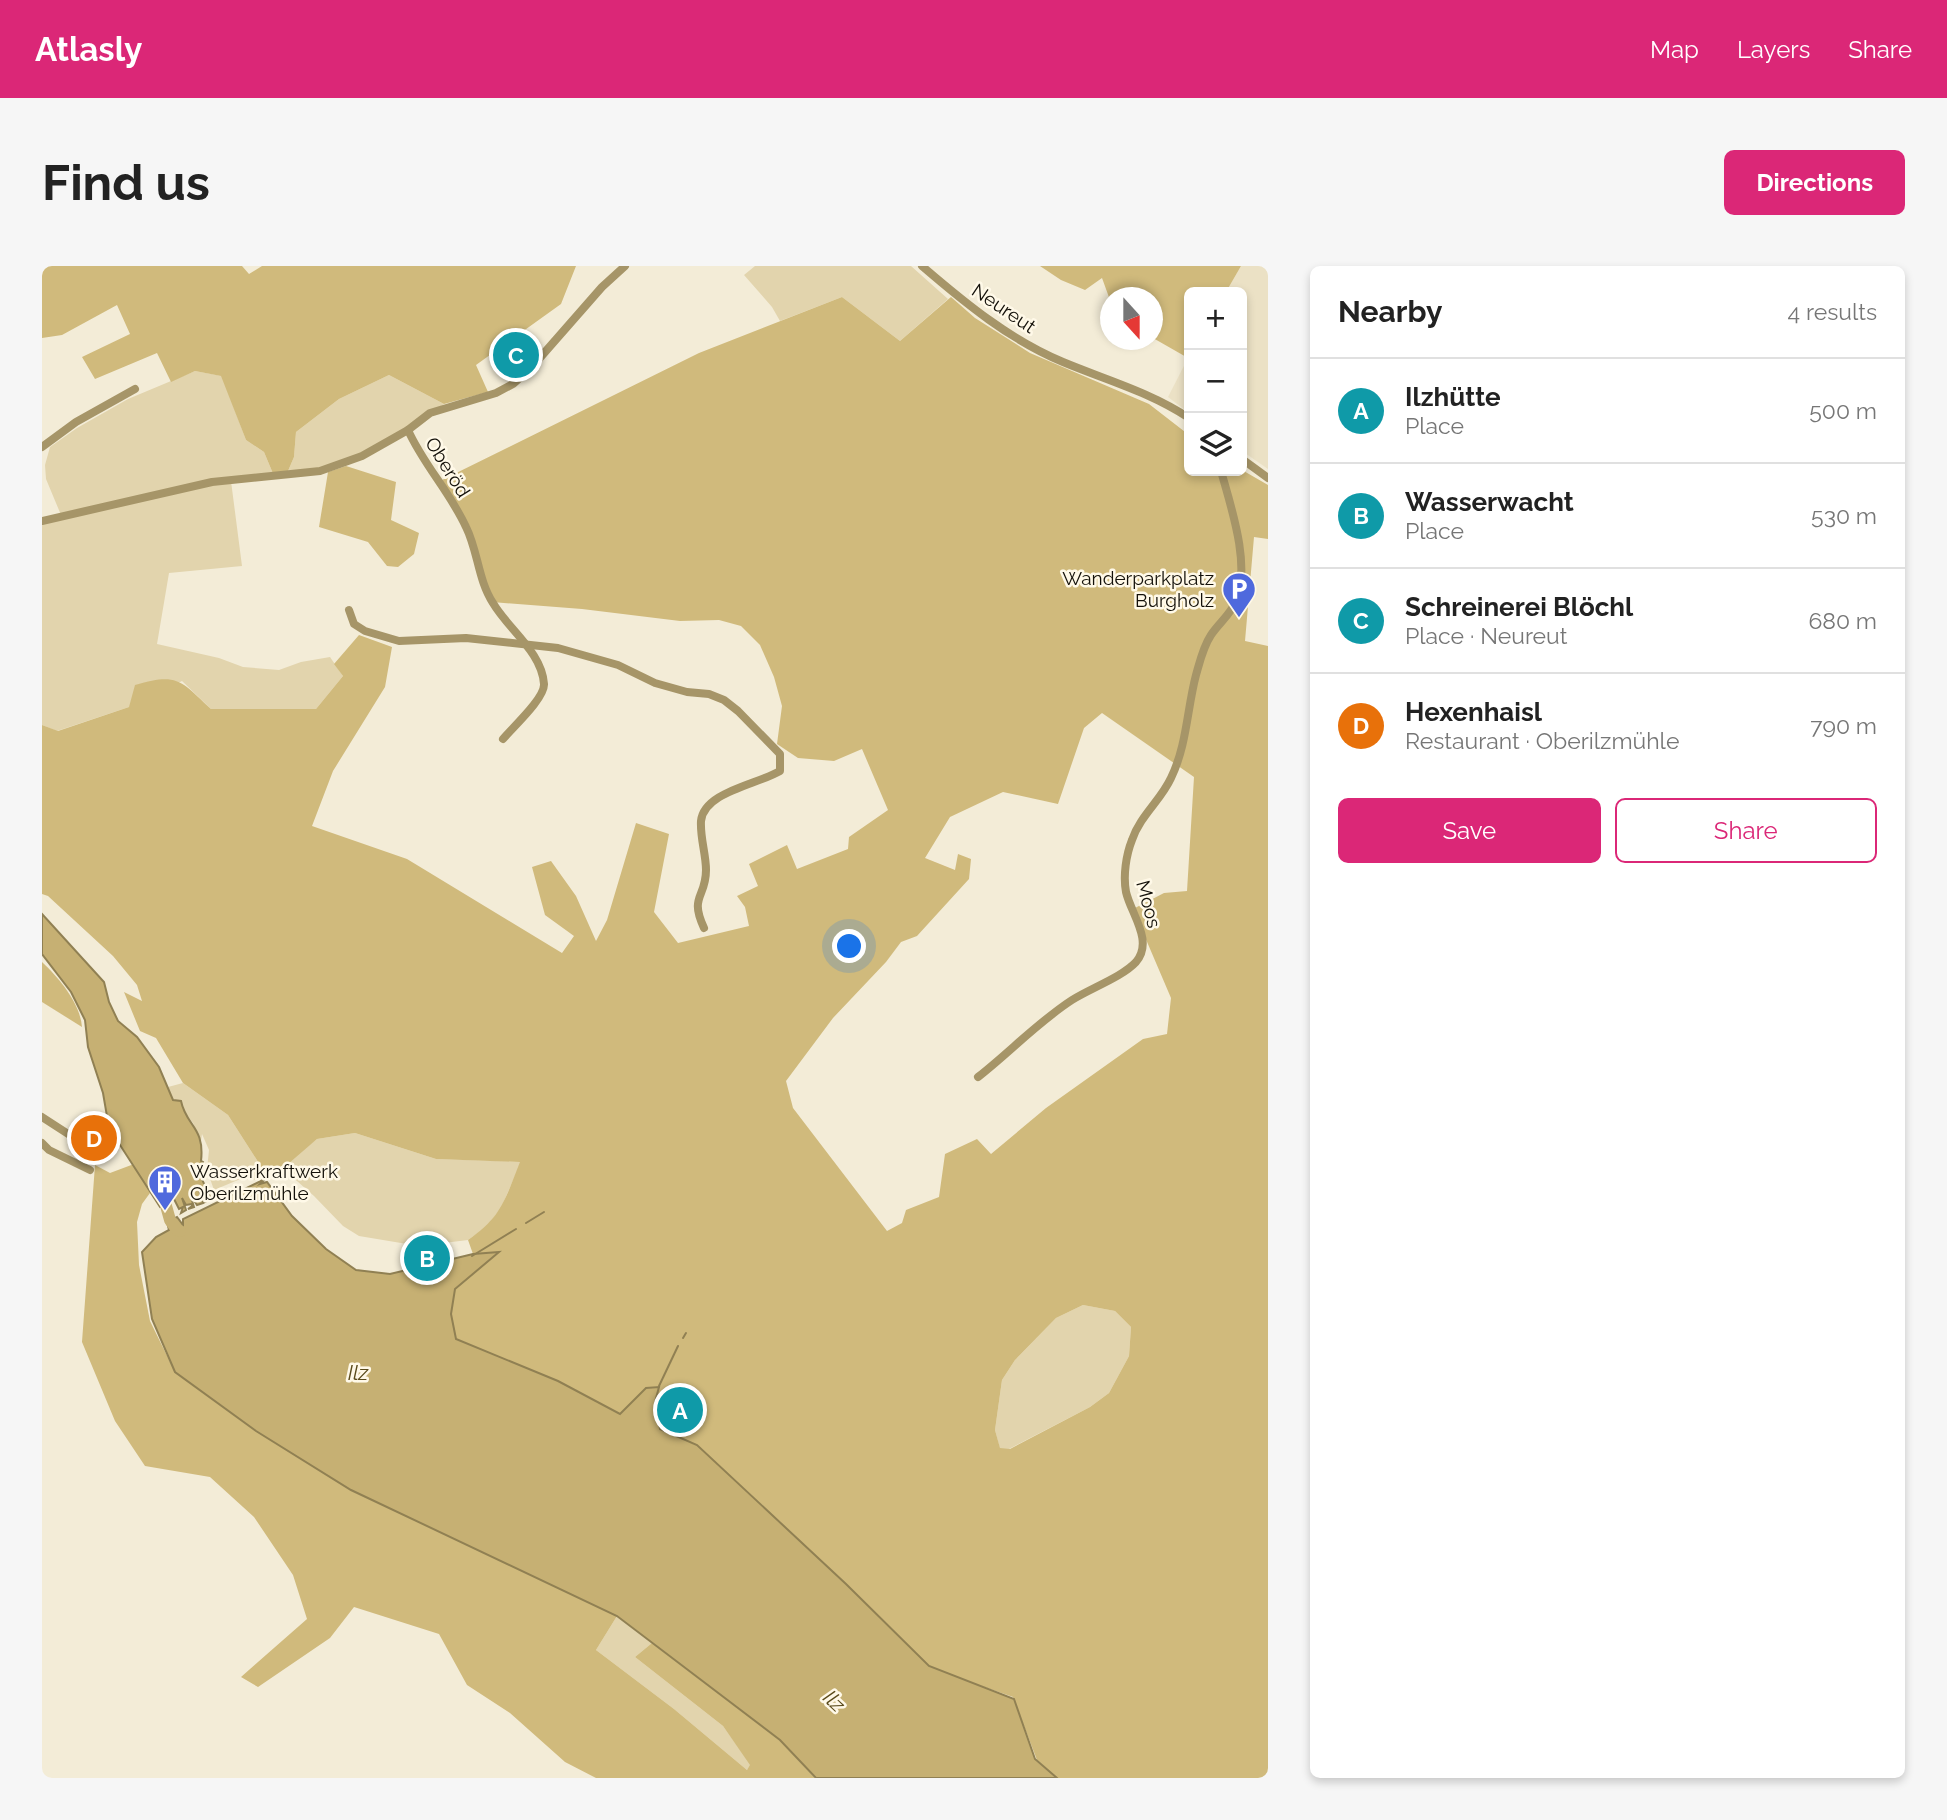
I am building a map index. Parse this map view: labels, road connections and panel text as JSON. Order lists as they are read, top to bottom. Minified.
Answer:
{"streets":{"street":["Neureut","Oberöd","Moos"]},"water":["Ilz"],"places":{"parking":["Wanderparkplatz Burgholz"],"building":["Wasserkraftwerk Oberilzmühle"]},"north":"bottom","page":{"header":"Atlasly","nav":["Map","Layers","Share"],"buttons":["Directions",["Save","Share"]],"title":"Find us","heading":["Nearby","4 results"],"map_buttons":["+","−"],"pins":["C","D","B","A"],"list":[{"mark":"A","name":"Ilzhütte","note":"Place","value":"500 m"},{"mark":"B","name":"Wasserwacht","note":"Place","value":"530 m"},{"mark":"C","name":"Schreinerei Blöchl","note":"Place · Neureut","value":"680 m"},{"mark":"D","name":"Hexenhaisl","note":"Restaurant · Oberilzmühle","value":"790 m"}]}}
